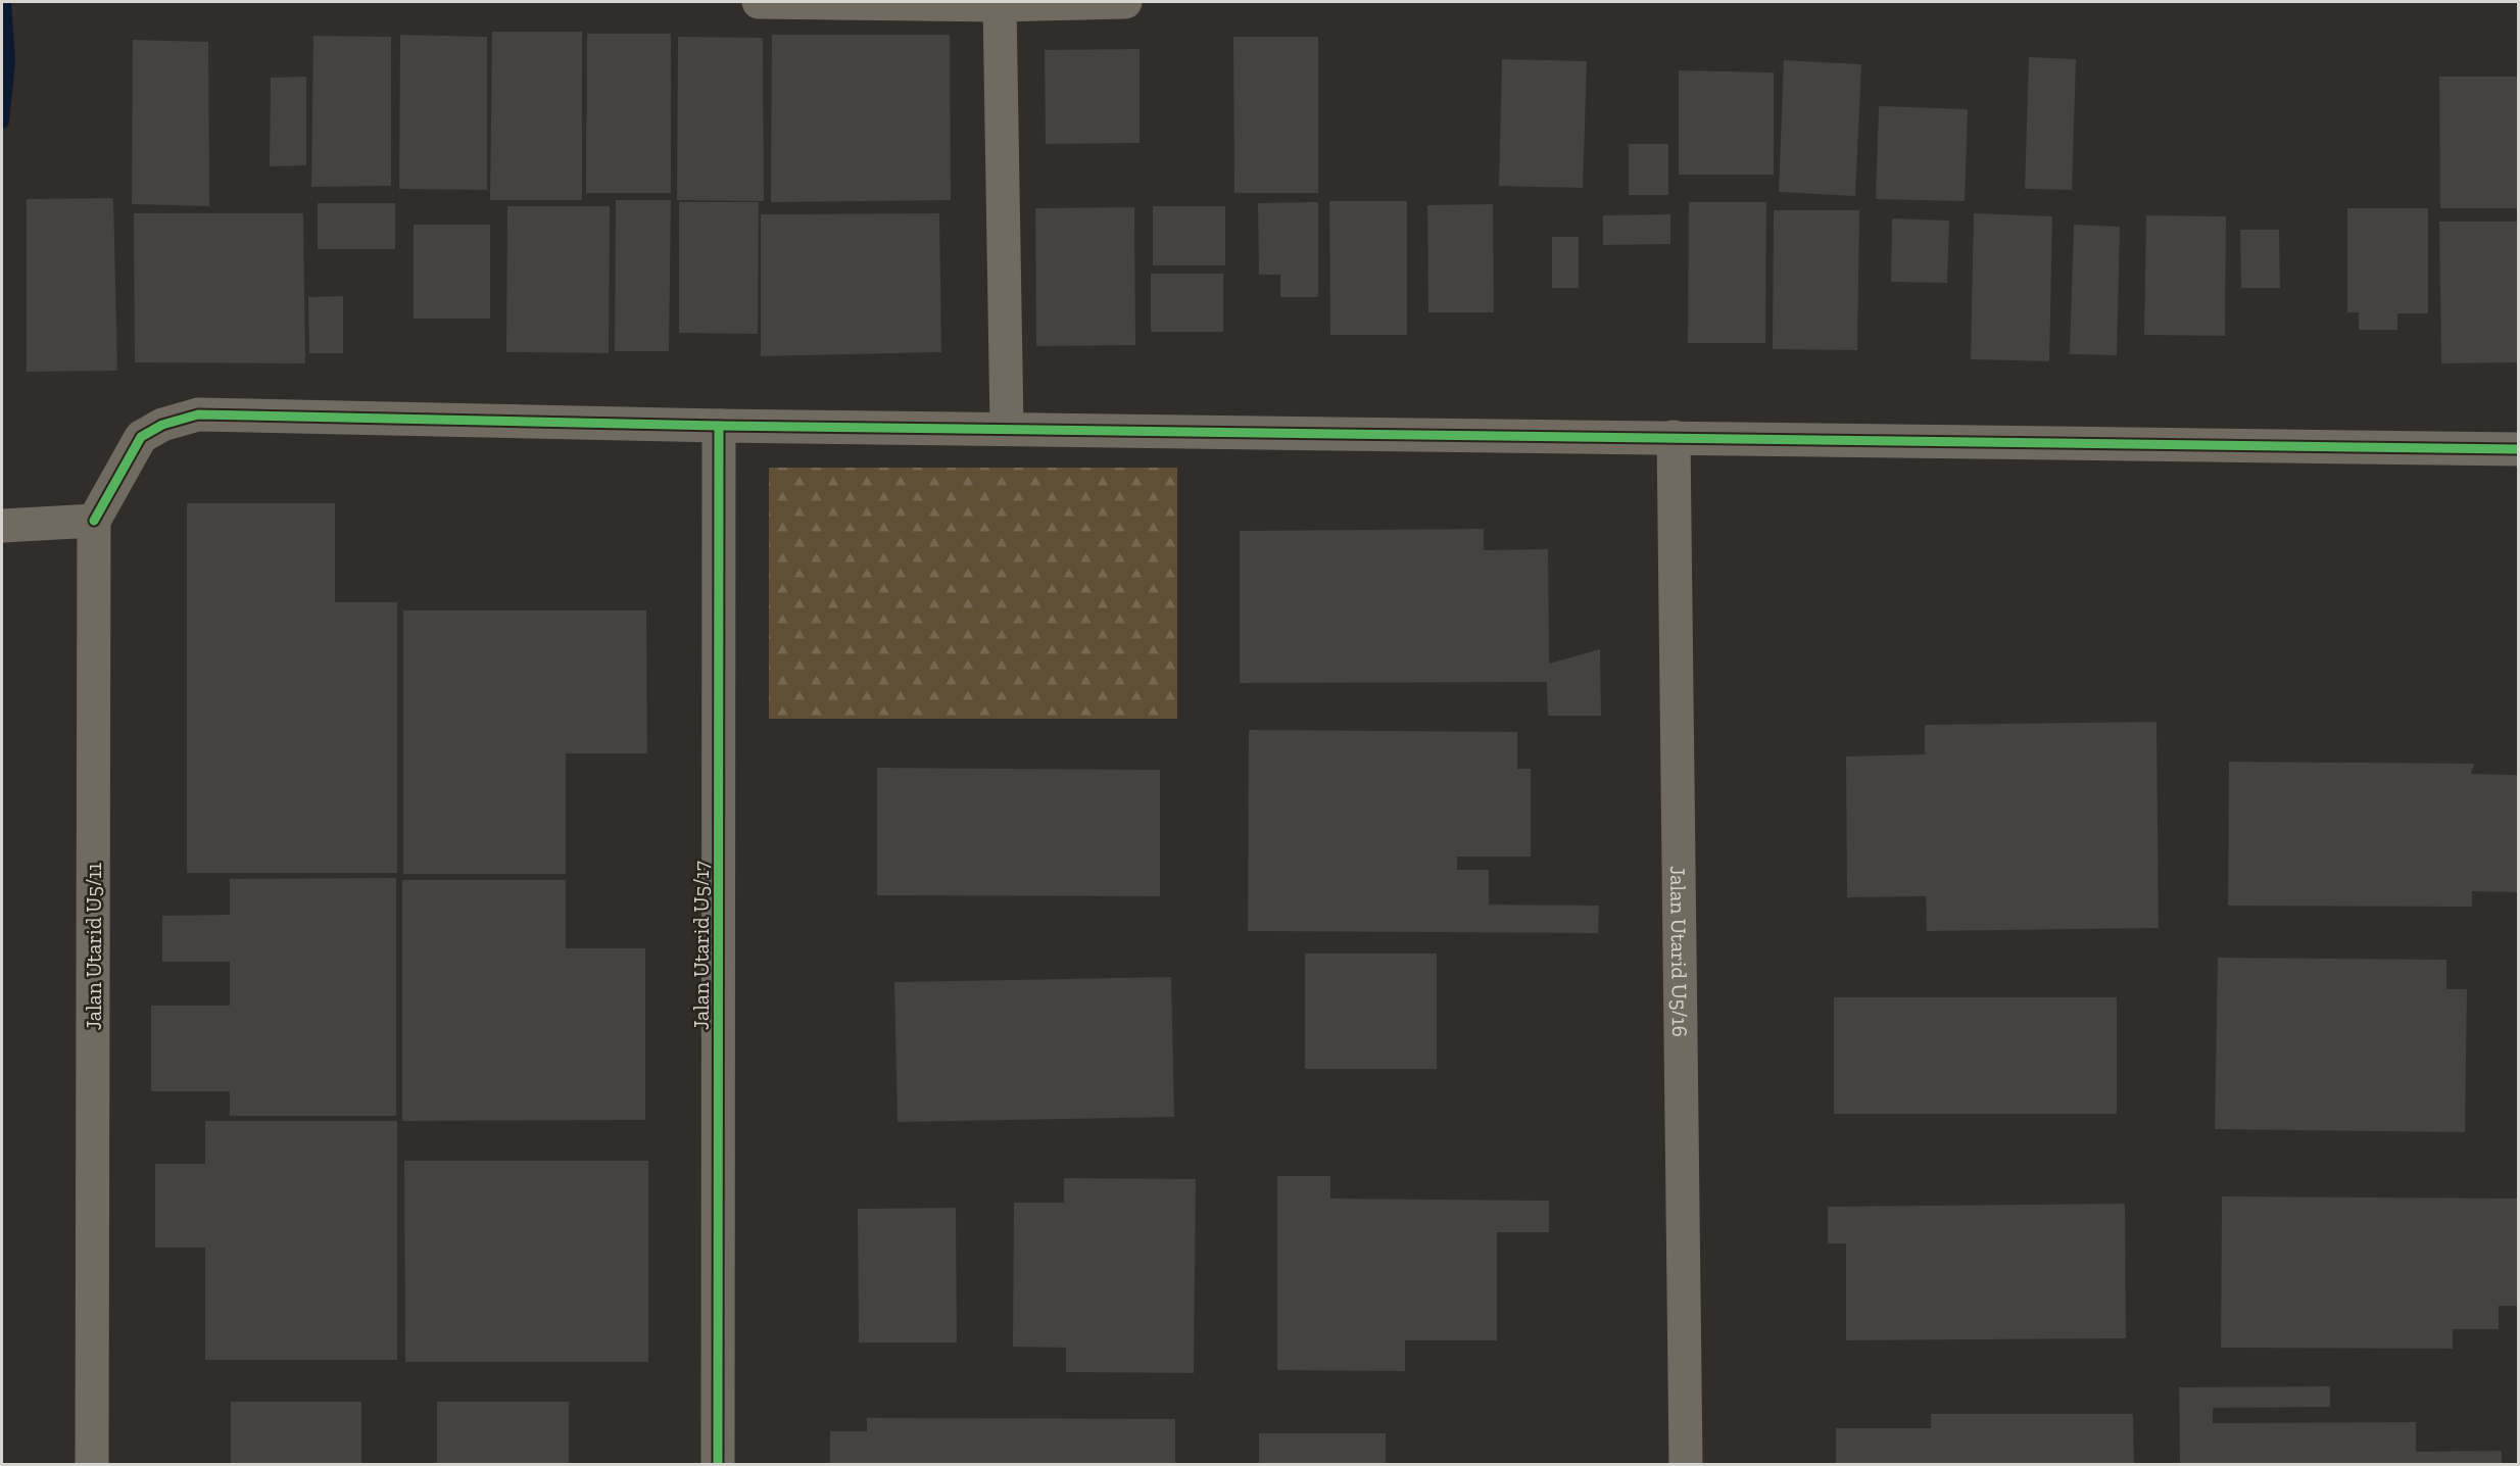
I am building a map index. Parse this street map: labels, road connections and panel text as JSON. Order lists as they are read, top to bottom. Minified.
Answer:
{"streets":{"street":["Jalan Utarid U5/17","Jalan Utarid U5/11","Jalan Utarid U5/16"]}}
